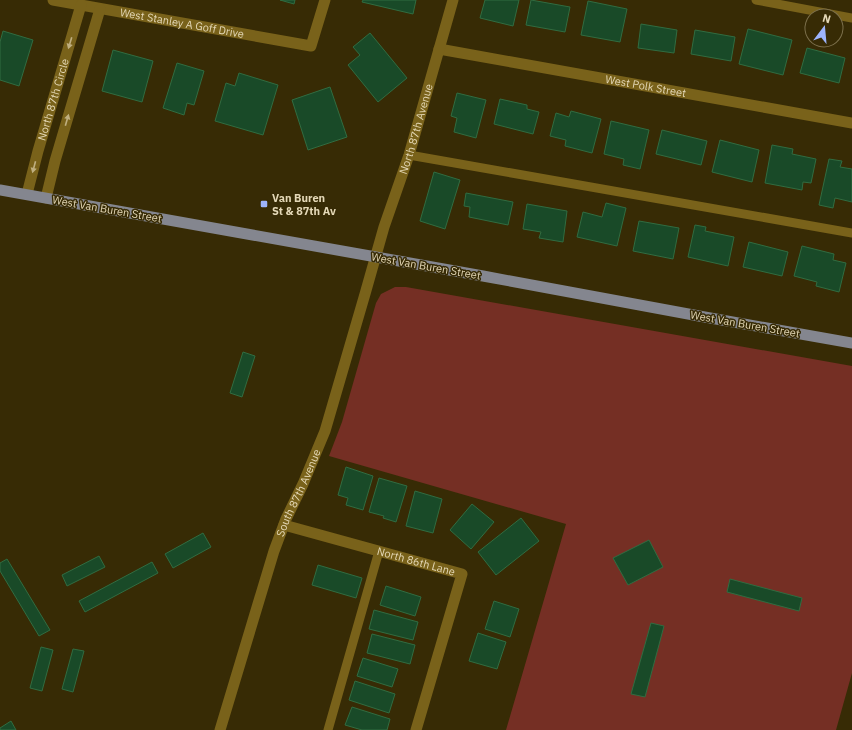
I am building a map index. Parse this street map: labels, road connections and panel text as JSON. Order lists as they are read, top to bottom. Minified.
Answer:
{"streets":{"main road":["West Van Buren Street"],"street":["West Stanley A Goff Drive","West Polk Street","North 87th Circle","North 87th Avenue","South 87th Avenue","North 86th Lane"]},"crossings":[["West Stanley A Goff Drive","North 87th Circle"],["West Polk Street","North 87th Avenue"],["North 87th Circle","West Van Buren Street"],["North 87th Avenue","West Van Buren Street"],["North 87th Avenue","South 87th Avenue"],["West Van Buren Street","South 87th Avenue"],["South 87th Avenue","North 86th Lane"]],"places":{"transit":["Van Buren St & 87th Av"]},"north":"top"}
